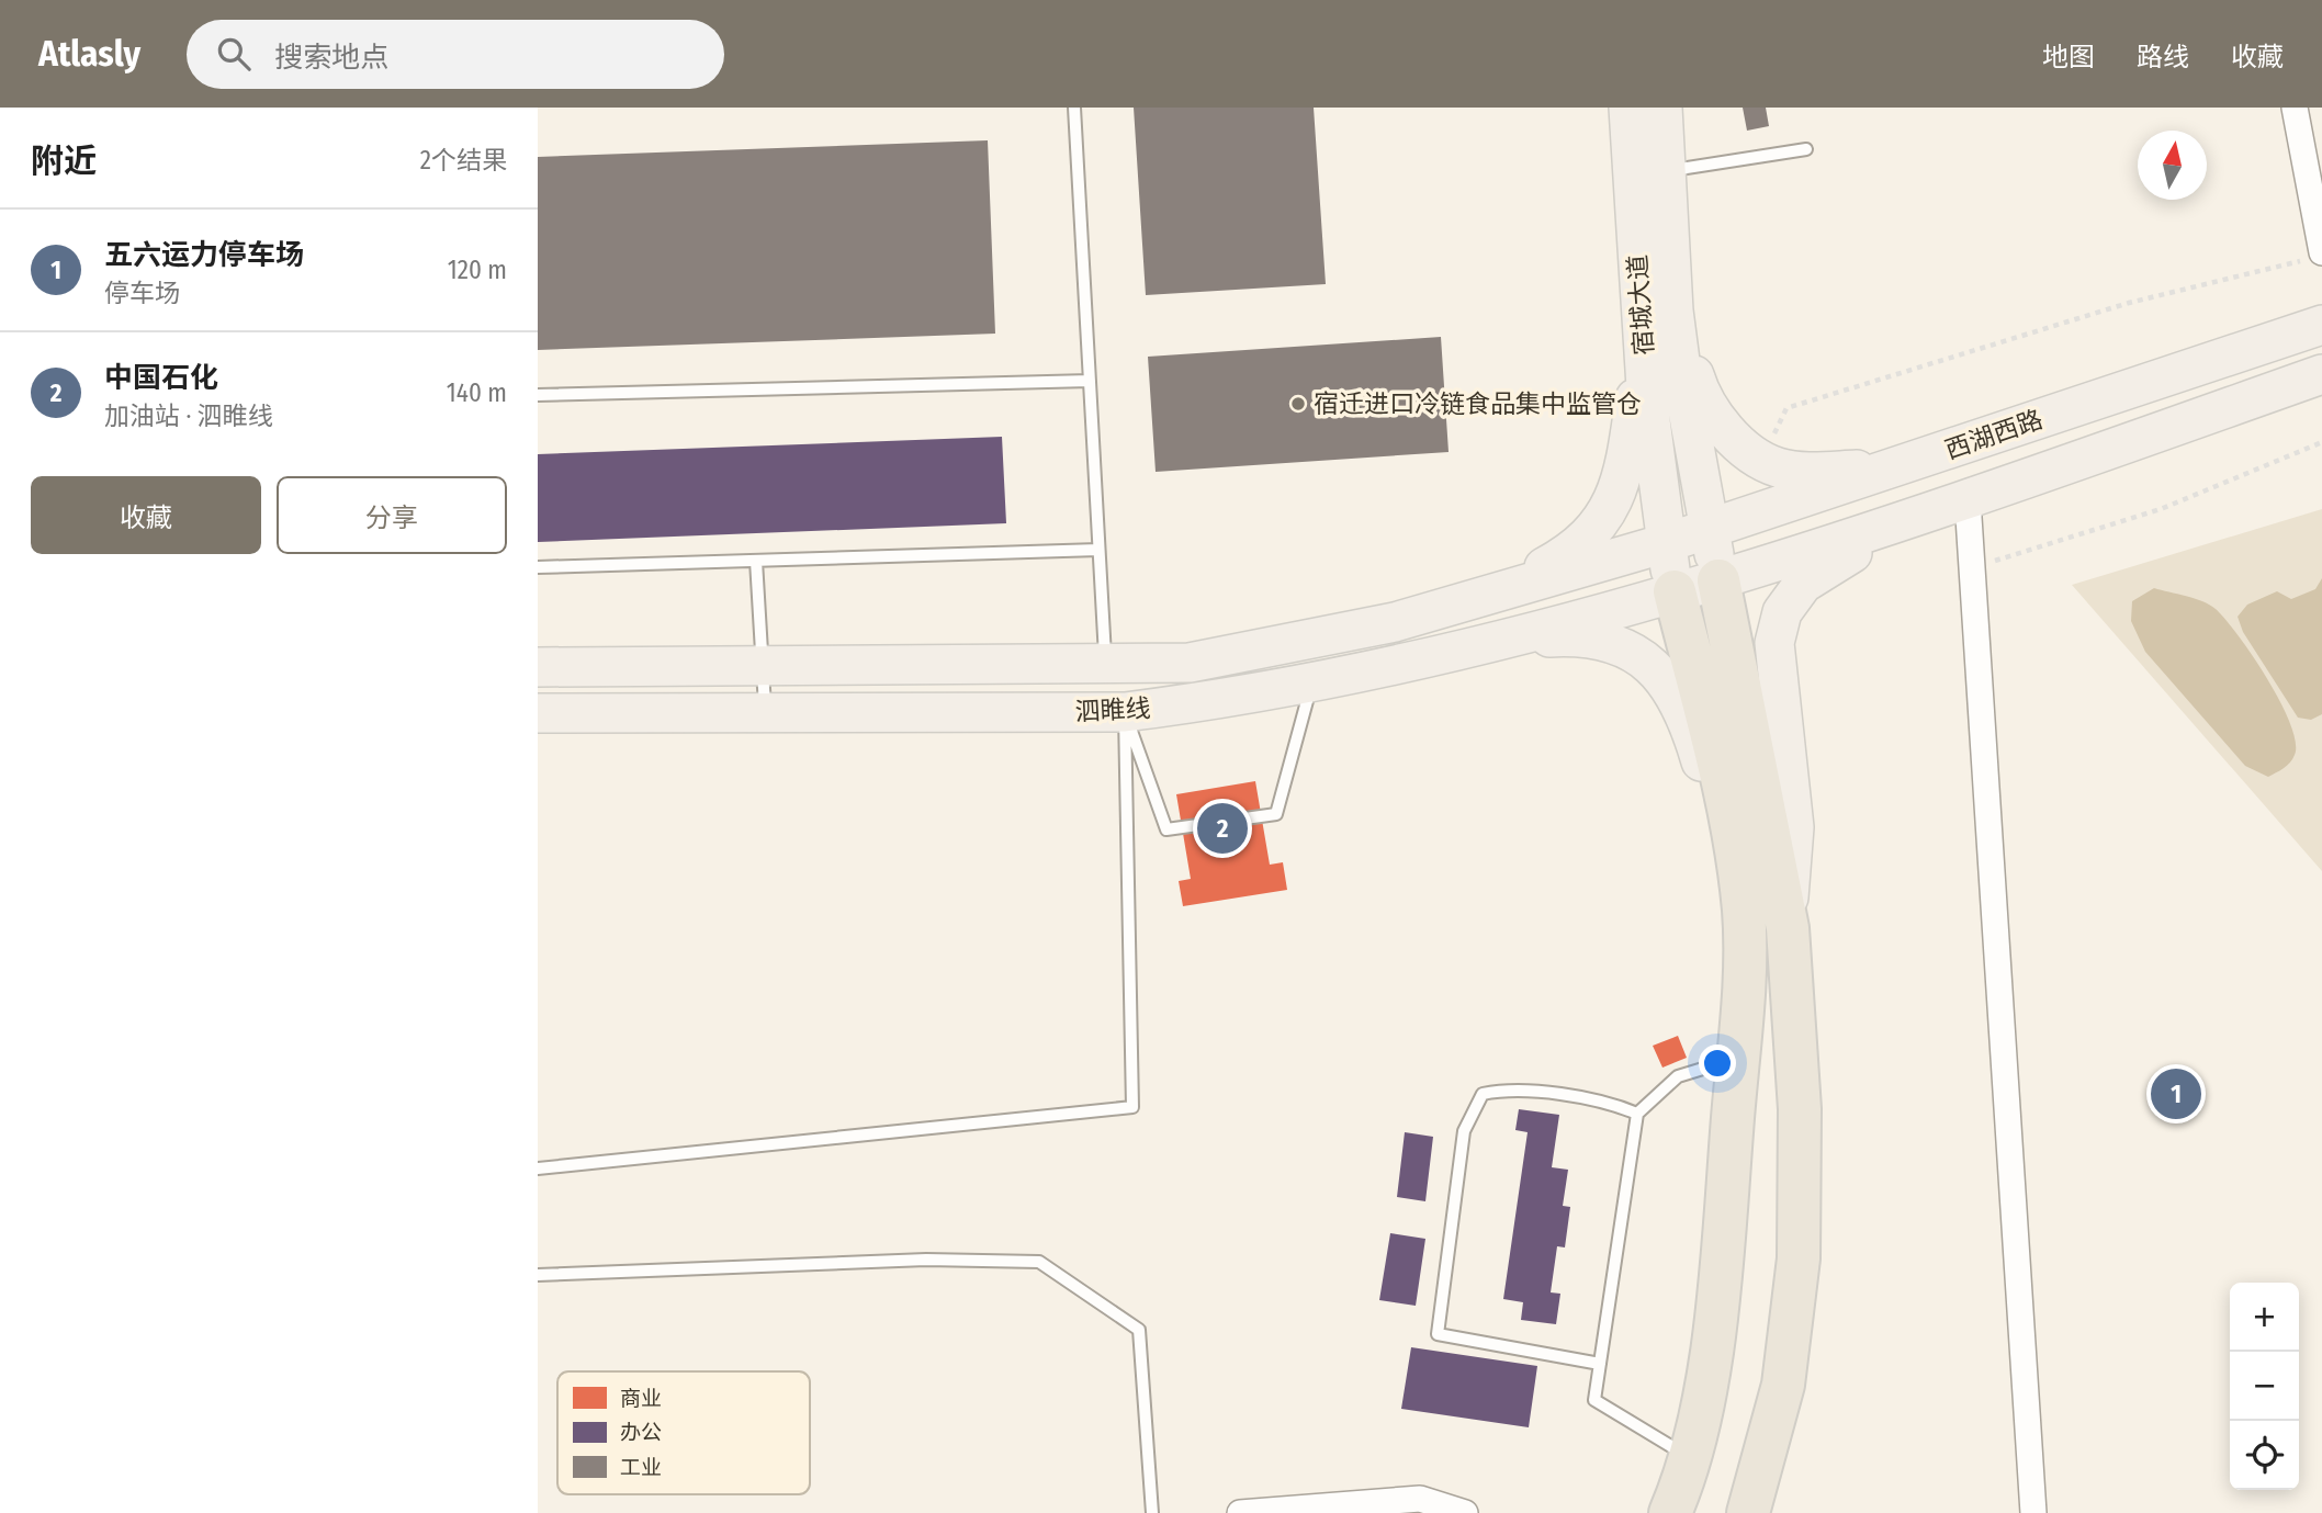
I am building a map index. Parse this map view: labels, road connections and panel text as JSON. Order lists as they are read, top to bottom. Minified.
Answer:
{"streets":{"main road":["宿城大道","西湖西路","泗睢线"]},"crossings":[["宿城大道","西湖西路"],["宿城大道","泗睢线"],["西湖西路","泗睢线"]],"places":["宿迁进口冷链食品集中监管仓"],"legend":["商业","办公","工业"],"north":"top","page":{"header":"Atlasly","search":"搜索地点","nav":["地图","路线","收藏"],"heading":["附近","2个结果"],"list":[{"mark":"1","name":"五六运力停车场","note":"停车场","value":"120 m"},{"mark":"2","name":"中国石化","note":"加油站 · 泗睢线","value":"140 m"}],"buttons":["收藏","分享"],"pins":["2","1"],"map_buttons":["+","−"]}}
